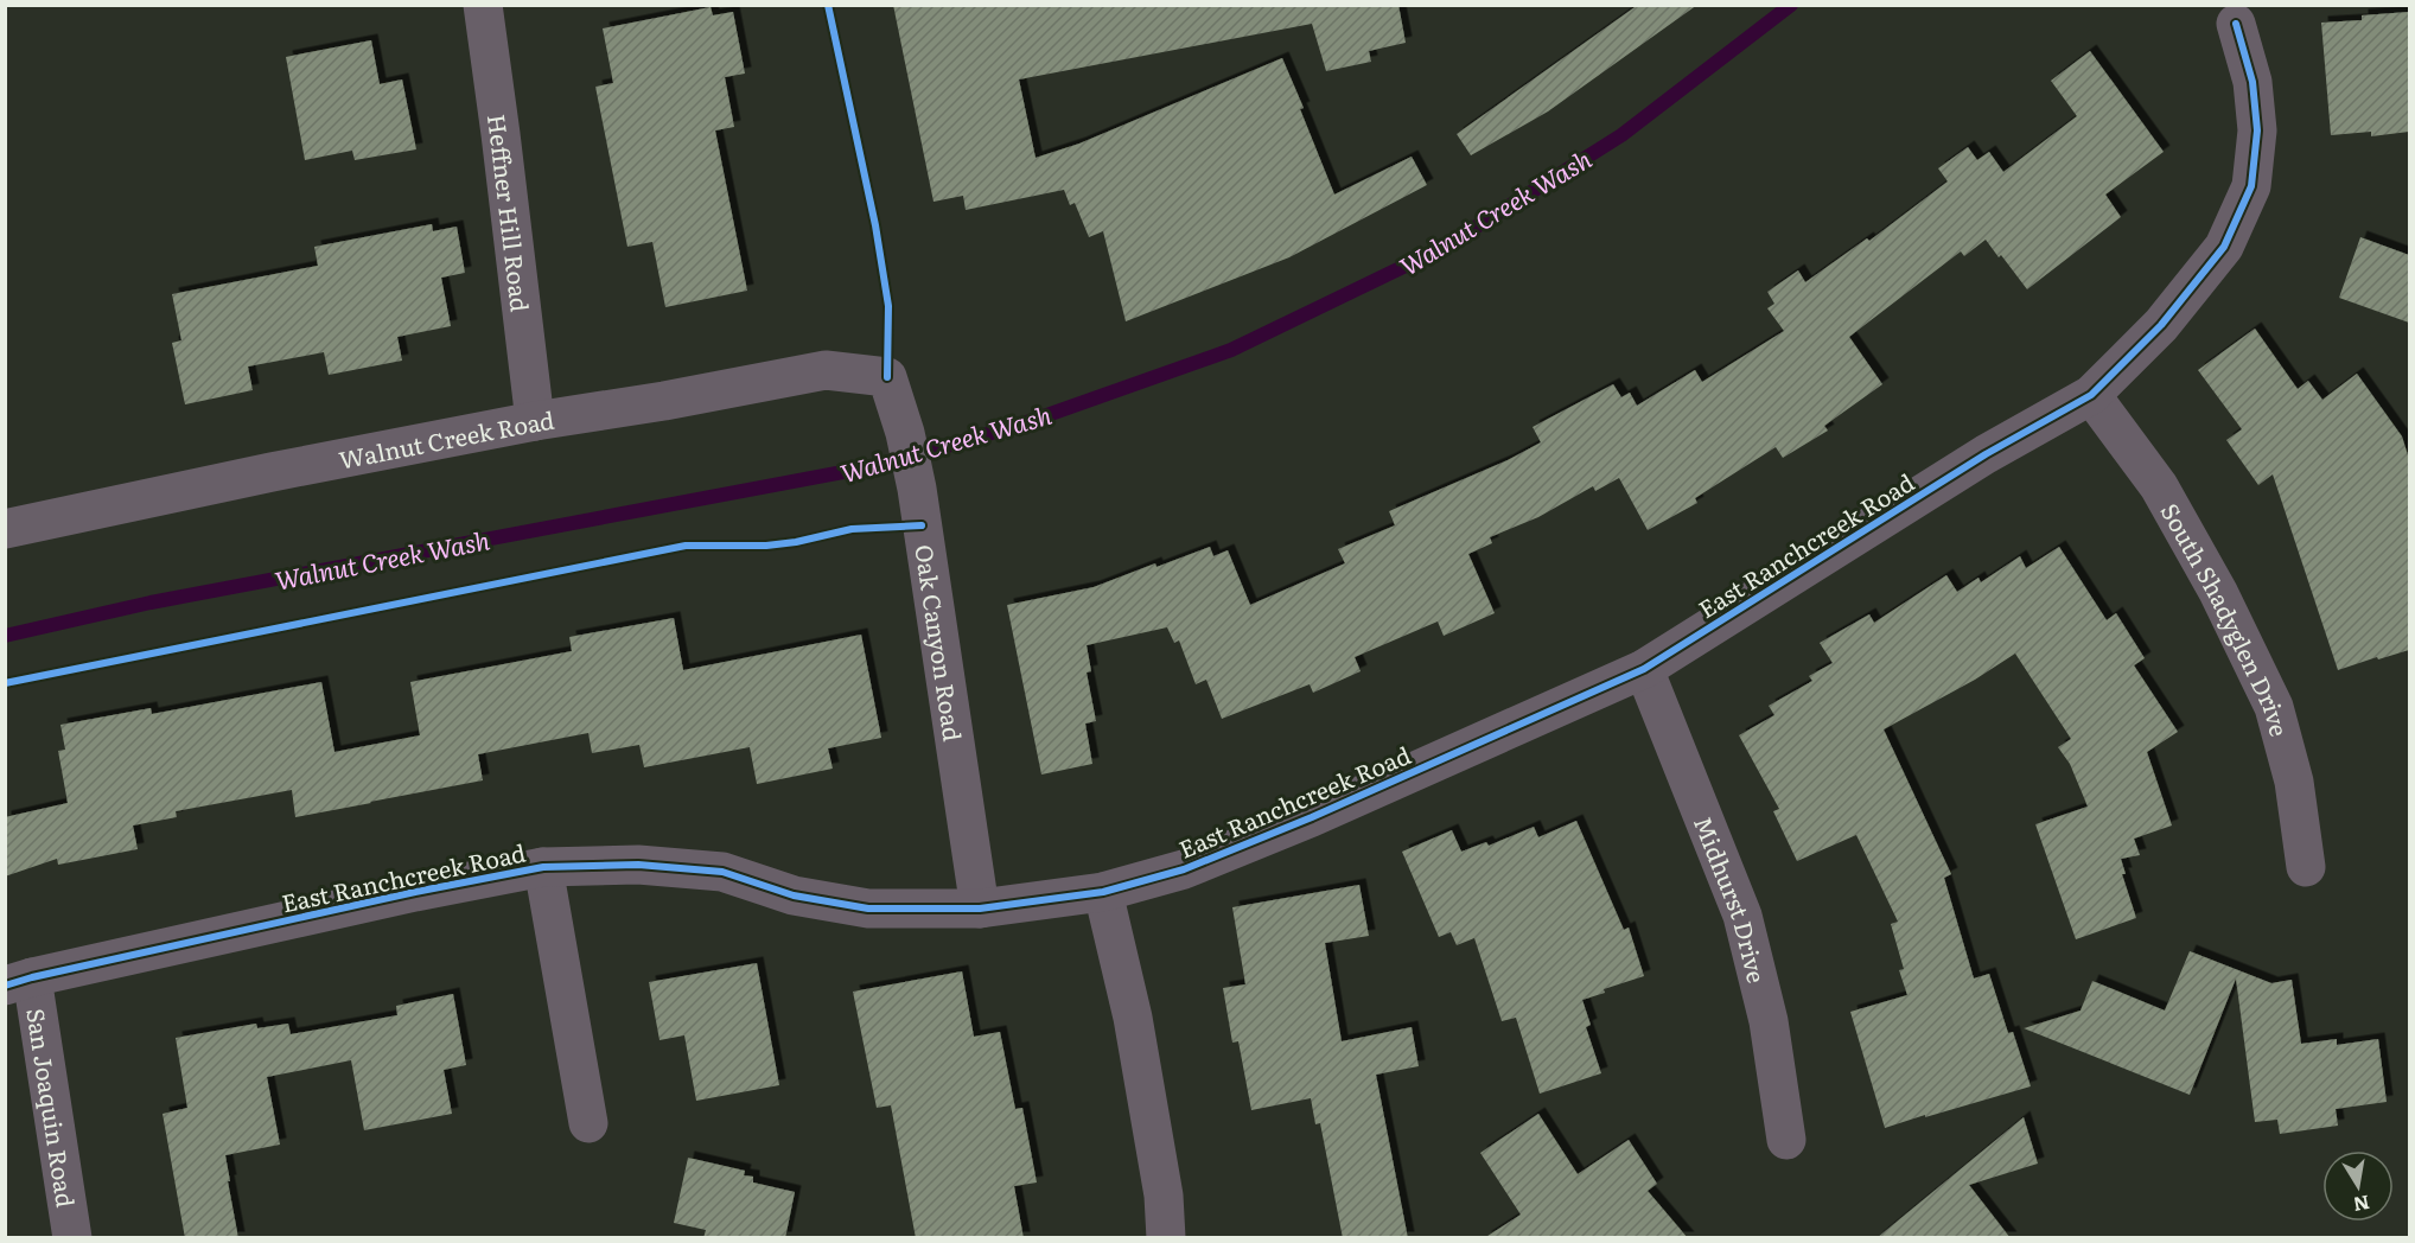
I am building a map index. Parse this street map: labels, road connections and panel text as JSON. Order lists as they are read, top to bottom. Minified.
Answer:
{"streets":{"street":["Heffner Hill Road","Walnut Creek Road","East Ranchcreek Road","South Shadyglen Drive","Oak Canyon Road","Midhurst Drive","San Joaquin Road"]},"crossings":[["Heffner Hill Road","Walnut Creek Road"],["Walnut Creek Road","Oak Canyon Road"],["East Ranchcreek Road","South Shadyglen Drive"],["East Ranchcreek Road","Oak Canyon Road"],["East Ranchcreek Road","Midhurst Drive"],["East Ranchcreek Road","San Joaquin Road"]],"water":["Walnut Creek Wash"],"north":"bottom"}
